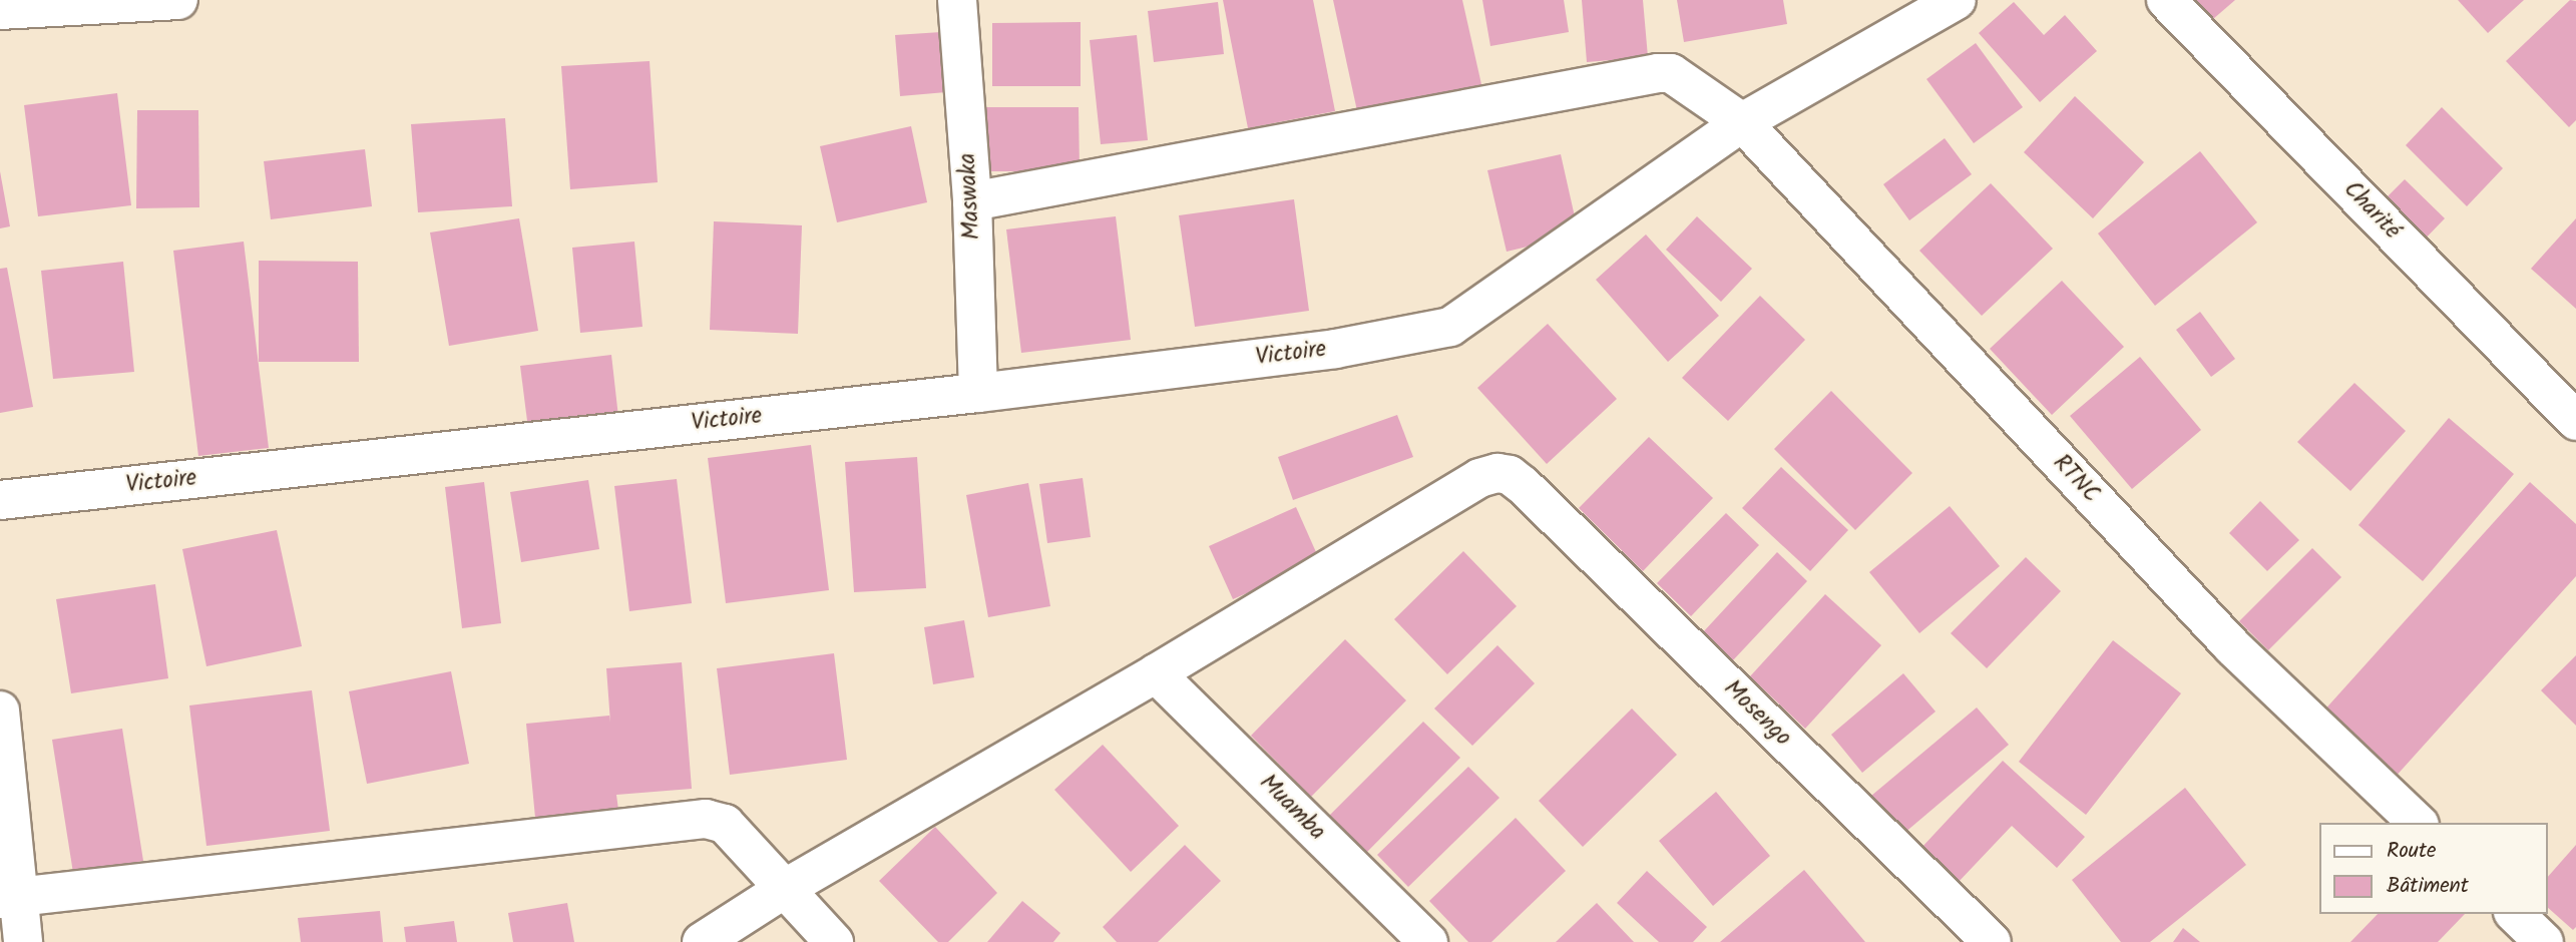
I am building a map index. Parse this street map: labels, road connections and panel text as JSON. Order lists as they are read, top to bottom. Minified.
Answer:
{"streets":{"street":["Maswaka","Charité","Victoire","RTNC","Mosengo","Muamba"]},"crossings":[["Maswaka","Victoire"],["Maswaka","RTNC"],["Victoire","RTNC"],["Mosengo","Muamba"]],"legend":["Route","Bâtiment"]}
